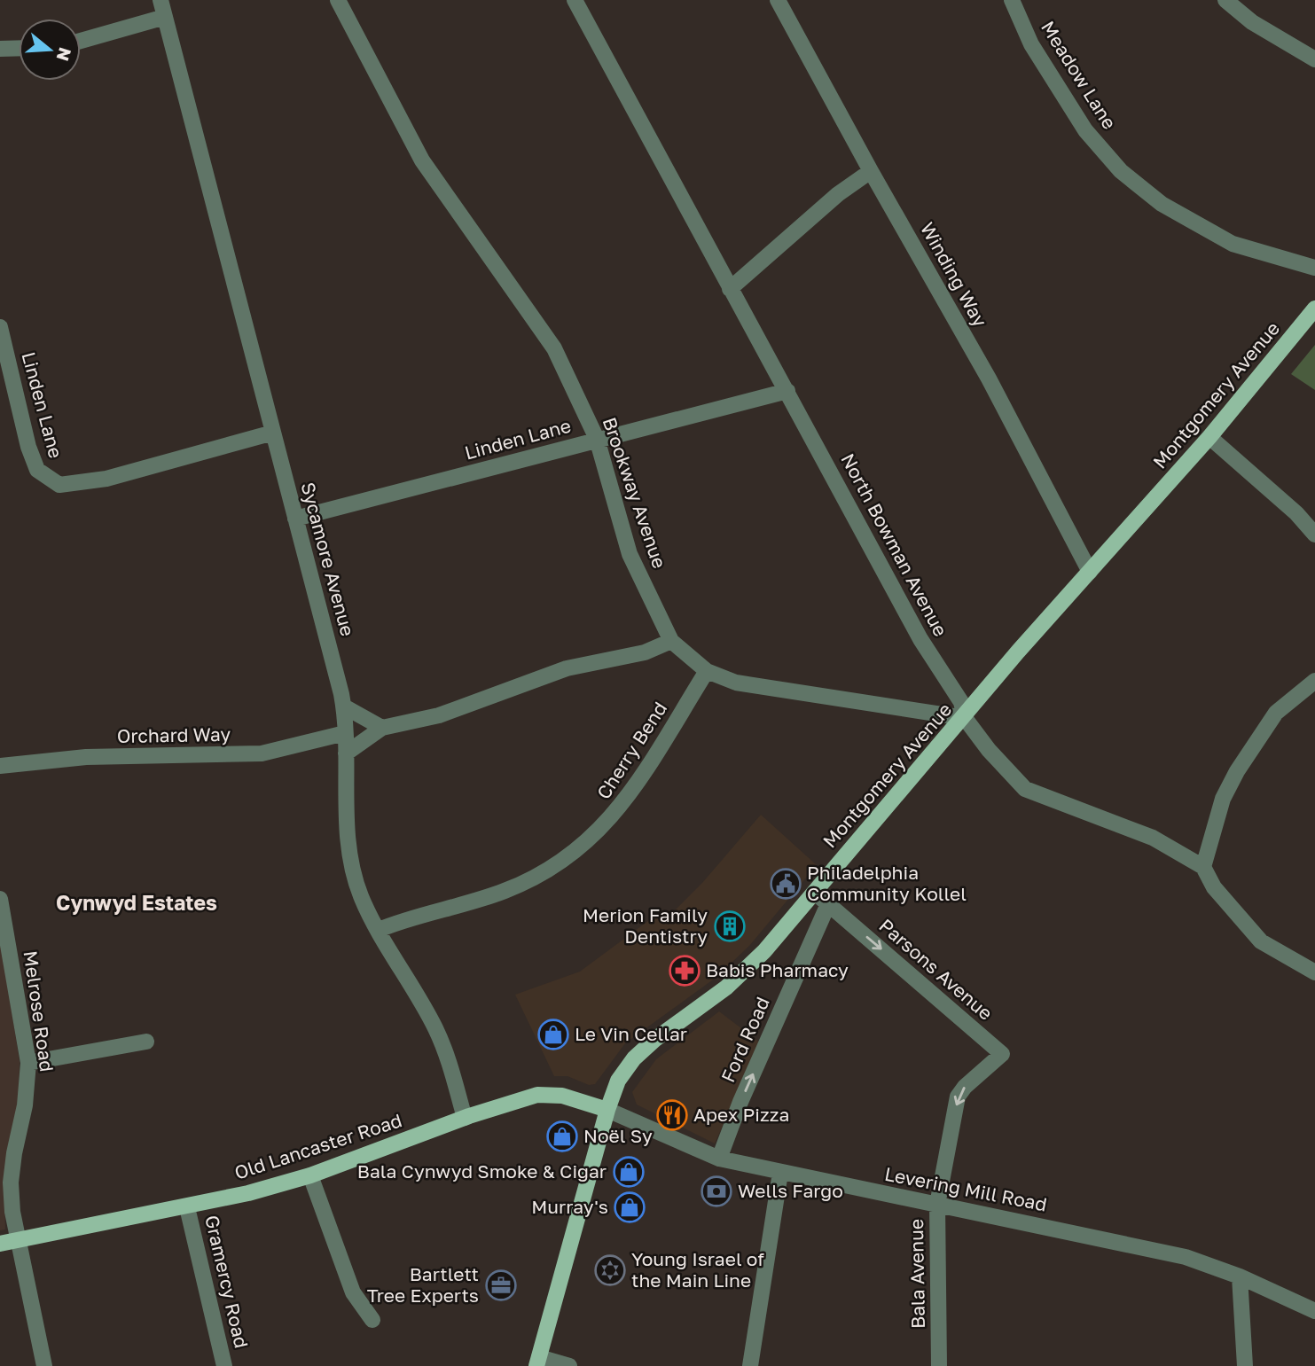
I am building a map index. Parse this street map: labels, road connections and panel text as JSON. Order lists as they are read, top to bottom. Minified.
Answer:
{"streets":{"main road":["Montgomery Avenue","Old Lancaster Road"],"street":["Meadow Lane","Winding Way","Linden Lane","Brookway Avenue","North Bowman Avenue","Sycamore Avenue","Orchard Way","Cherry Bend","Parsons Avenue","Melrose Road","Ford Road","Levering Mill Road","Bala Avenue","Gramercy Road"]},"crossings":[["Winding Way","Montgomery Avenue"],["Montgomery Avenue","Brookway Avenue"],["Montgomery Avenue","North Bowman Avenue"],["Montgomery Avenue","Parsons Avenue"],["Montgomery Avenue","Old Lancaster Road"],["Montgomery Avenue","Levering Mill Road"],["Linden Lane","Brookway Avenue"],["Linden Lane","North Bowman Avenue"],["Linden Lane","Sycamore Avenue"],["Brookway Avenue","North Bowman Avenue"],["Brookway Avenue","Cherry Bend"],["Sycamore Avenue","Orchard Way"],["Sycamore Avenue","Cherry Bend"],["Sycamore Avenue","Old Lancaster Road"],["Parsons Avenue","Ford Road"],["Parsons Avenue","Bala Avenue"],["Melrose Road","Old Lancaster Road"],["Ford Road","Levering Mill Road"],["Old Lancaster Road","Levering Mill Road"],["Old Lancaster Road","Gramercy Road"],["Levering Mill Road","Bala Avenue"]],"one_way":["Parsons Avenue","Ford Road","Bala Avenue"],"districts":["Cynwyd Estates"],"places":{"public building":["Philadelphia Community Kollel"],"building":["Merion Family Dentistry"],"pharmacy":["Babis Pharmacy"],"shop":["Le Vin Cellar","Noël Sy","Bala Cynwyd Smoke & Cigar","Murray's"],"restaurant":["Apex Pizza"],"bank":["Wells Fargo"],"synagogue":["Young Israel of the Main Line"],"office":["Bartlett Tree Experts"]},"north":"right"}
